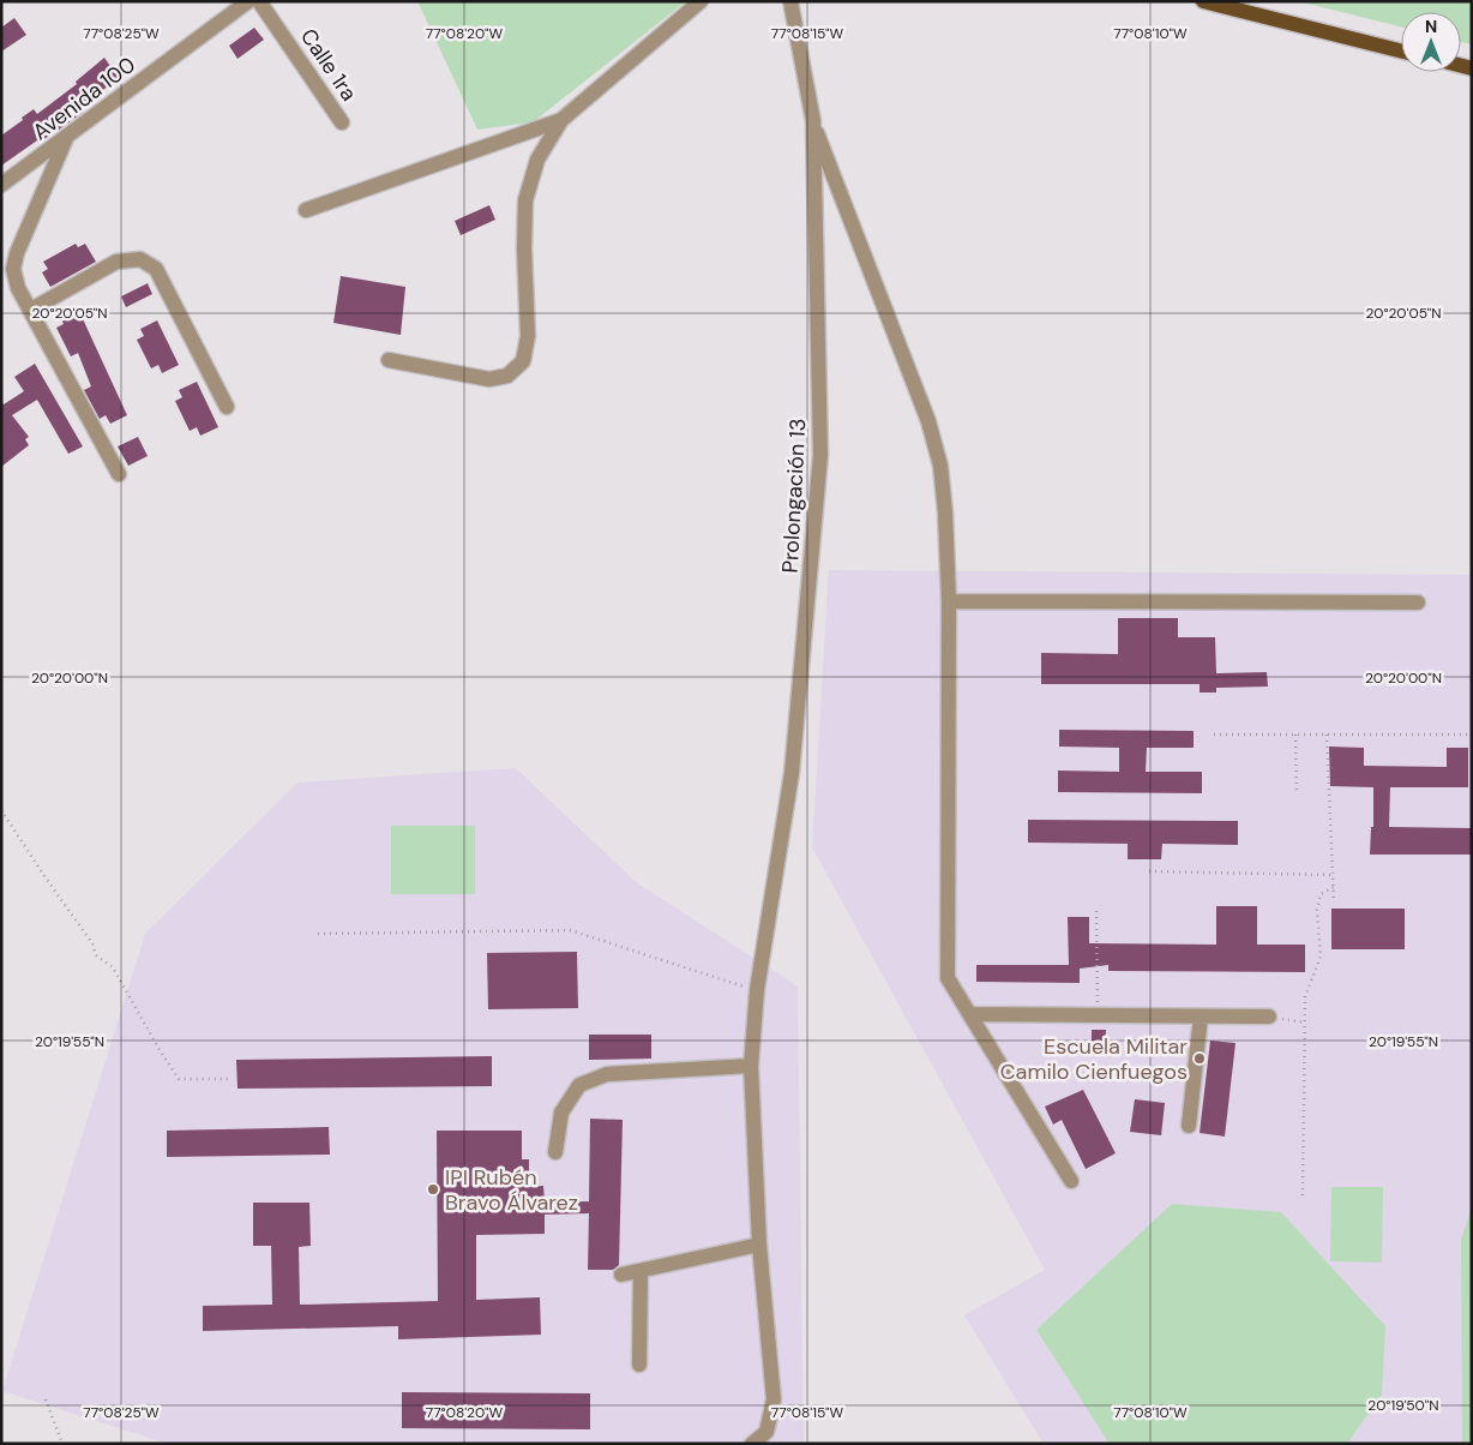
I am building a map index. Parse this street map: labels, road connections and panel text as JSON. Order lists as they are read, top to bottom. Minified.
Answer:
{"streets":{"street":["Calle 1ra","Avenida 100","Prolongación 13"]},"places":["Escuela Militar Camilo Cienfuegos","IPI Rubén Bravo Álvarez"],"north":"top","coordinates":["77°08'25\"W","77°08'20\"W","77°08'15\"W","77°08'10\"W","20°20'05\"N","20°20'00\"N","20°19'55\"N","20°19'50\"N"]}
